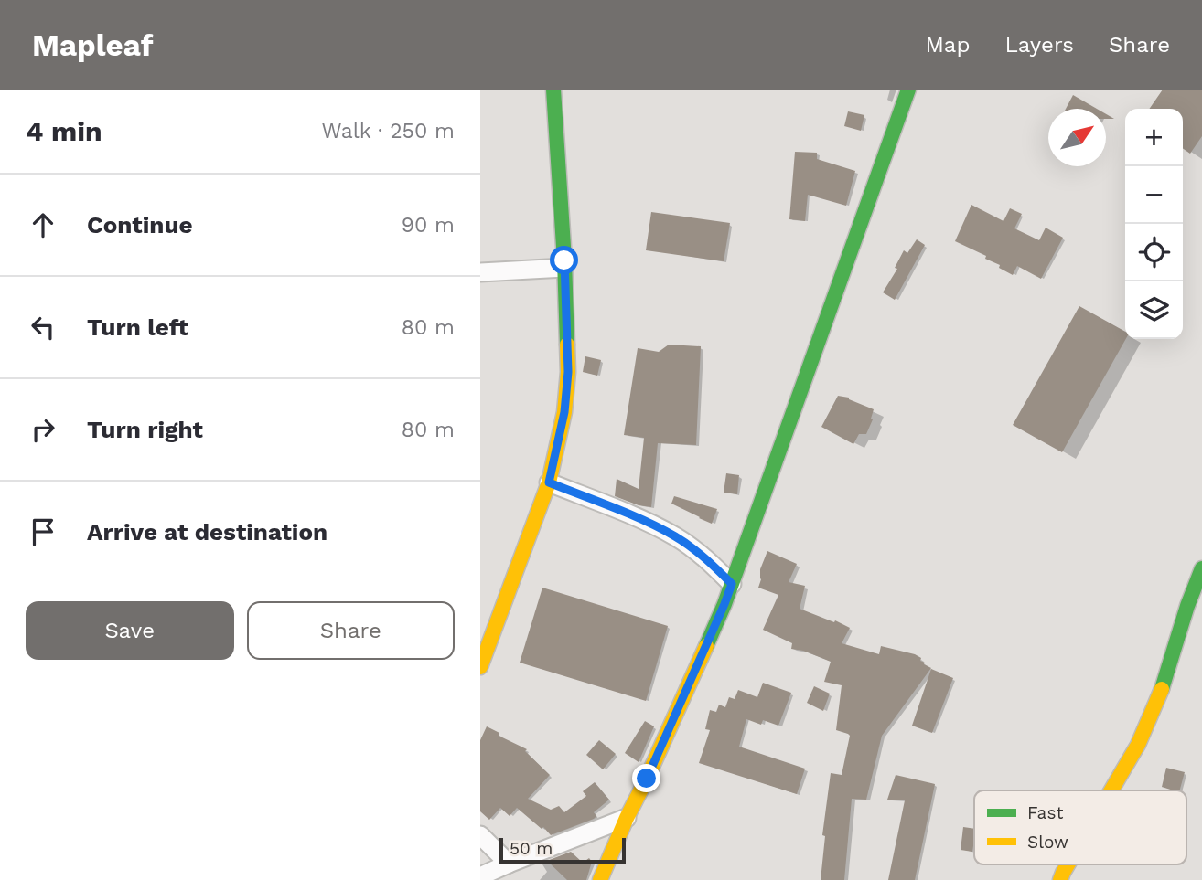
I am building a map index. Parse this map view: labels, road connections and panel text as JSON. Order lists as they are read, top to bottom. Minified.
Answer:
{"legend":["Fast","Slow"],"scale_bar":"50 m","north":"top right","page":{"header":"Mapleaf","nav":["Map","Layers","Share"],"heading":["4 min","Walk · 250 m"],"map_buttons":["+","−"],"list":[["Continue","90 m"],["Turn left","80 m"],["Turn right","80 m"],"Arrive at destination"],"buttons":["Save","Share"],"scale":"50 m"}}
